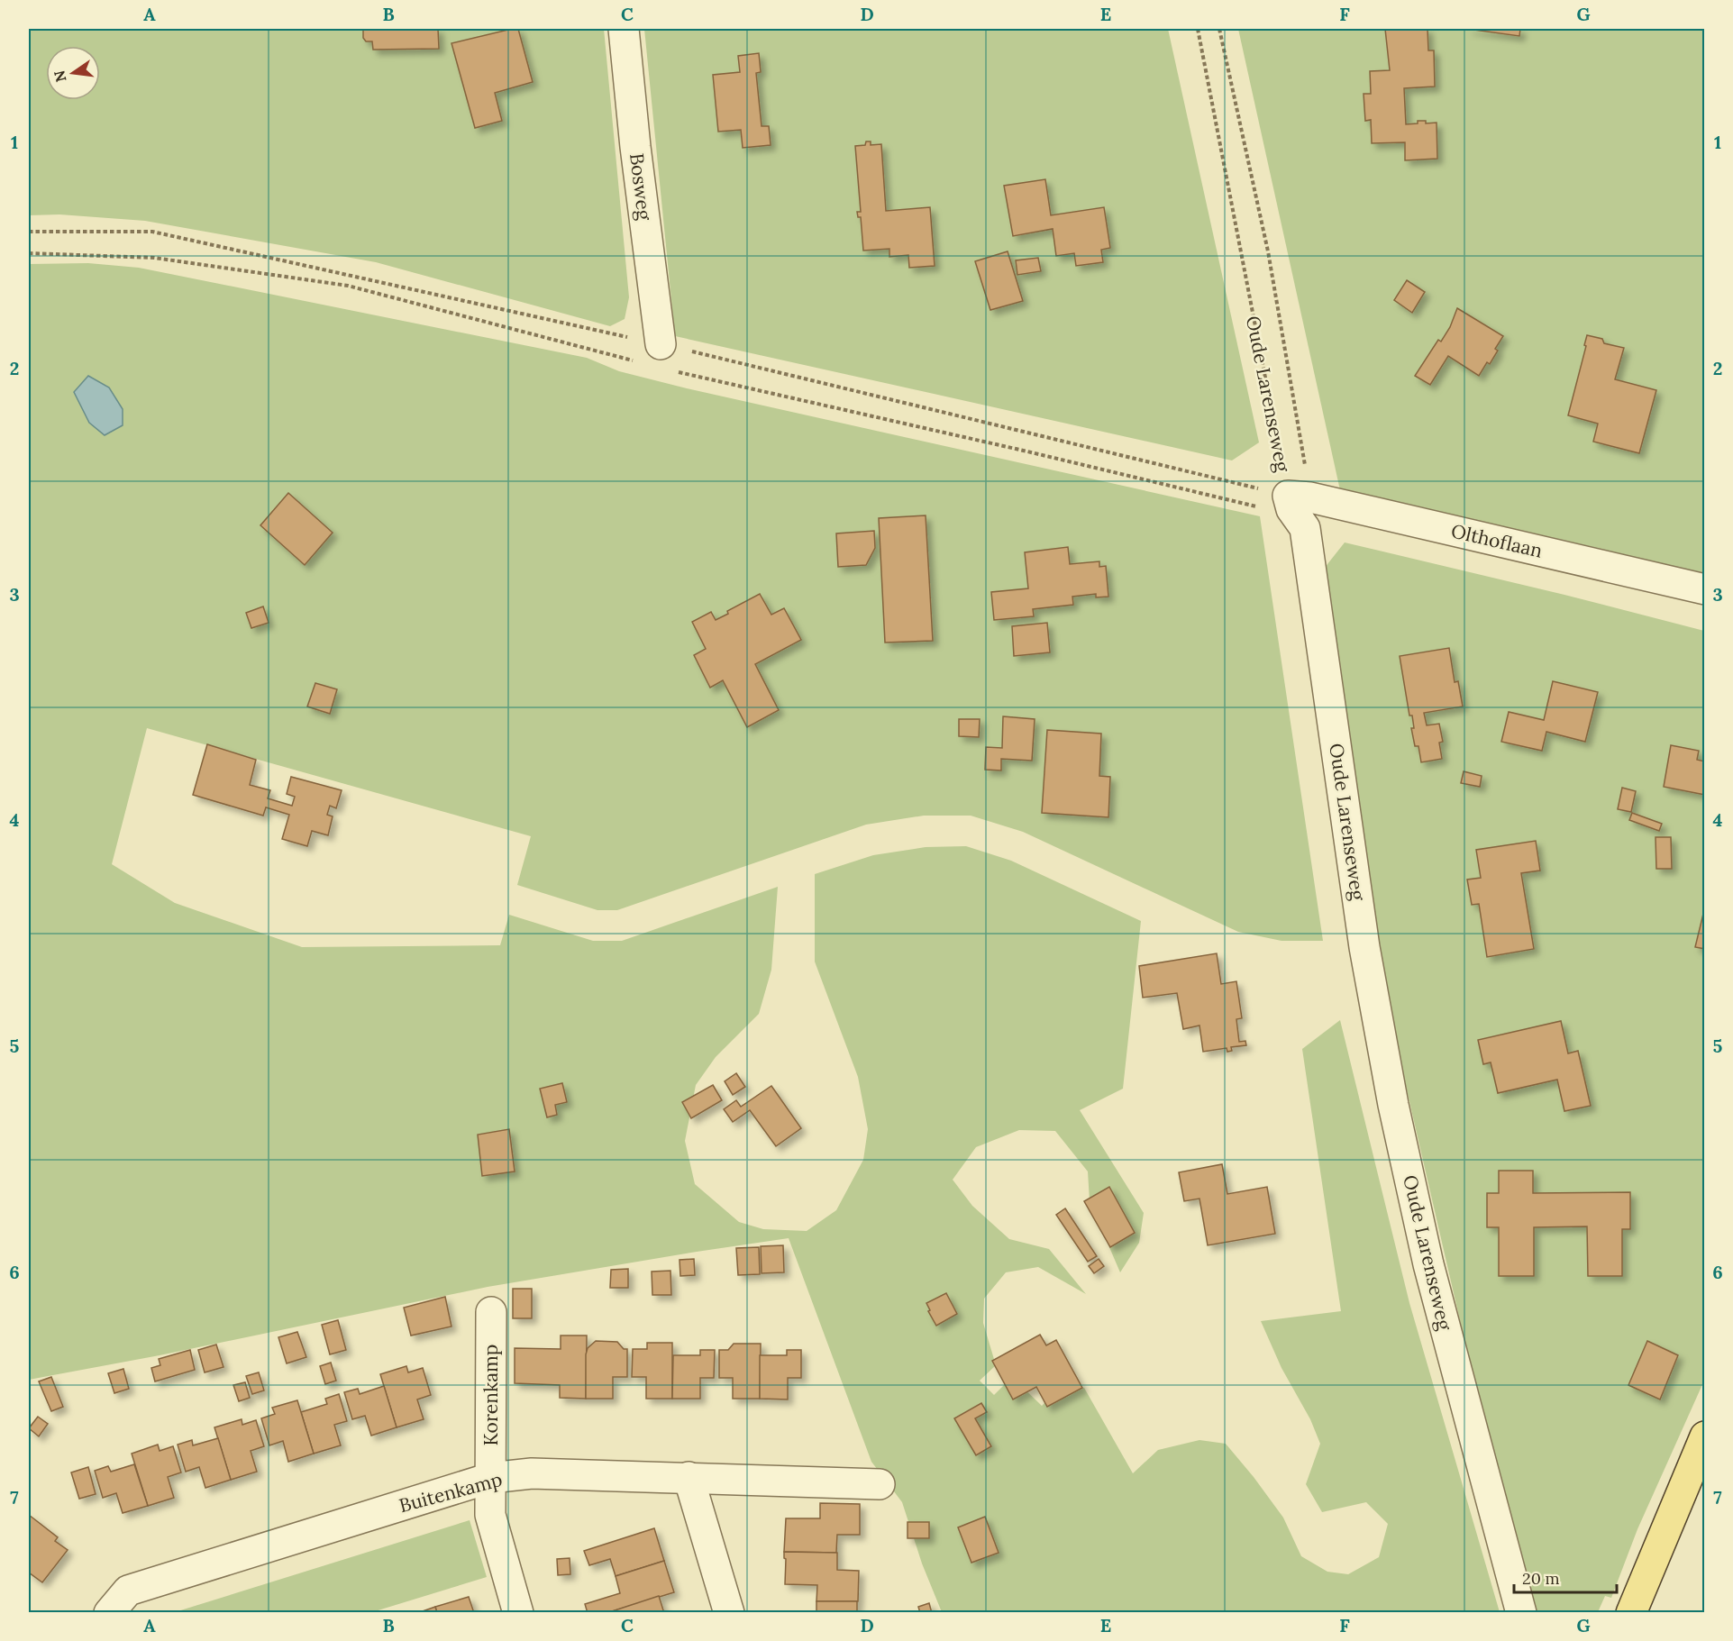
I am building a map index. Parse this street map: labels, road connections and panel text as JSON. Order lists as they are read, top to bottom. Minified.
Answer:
{"streets":{"street":["Bosweg","Oude Larenseweg","Olthoflaan","Korenkamp","Buitenkamp"]},"crossings":[["Oude Larenseweg","Olthoflaan"],["Korenkamp","Buitenkamp"]],"scale_bar":"20 m","north":"left","grid":{"columns":["A","B","C","D","E","F","G"],"rows":["1","2","3","4","5","6","7"]}}
